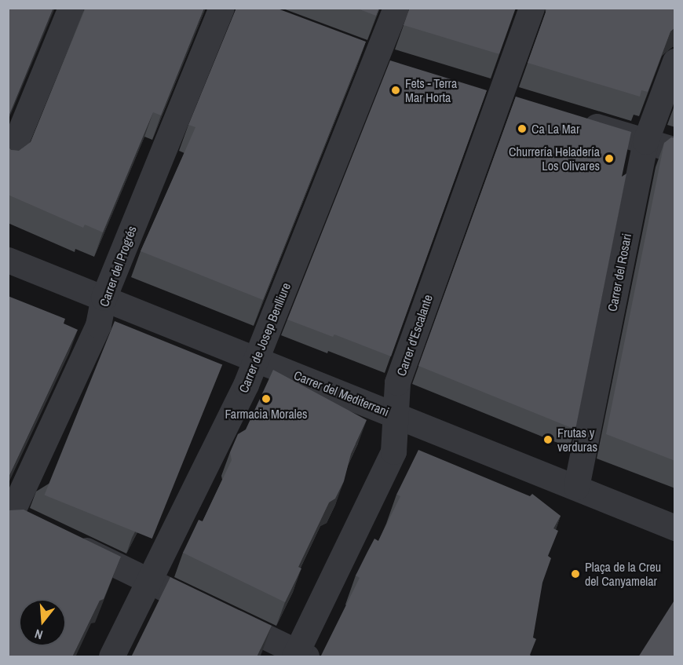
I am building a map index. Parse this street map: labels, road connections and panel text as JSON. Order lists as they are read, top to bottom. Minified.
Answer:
{"streets":{"street":["Carrer del Progrés","Carrer del Rosari","Carrer d'Escalante","Carrer de Josep Benlliure","Carrer del Mediterrani"]},"crossings":[["Carrer del Progrés","Carrer del Mediterrani"],["Carrer del Rosari","Carrer del Mediterrani"],["Carrer d'Escalante","Carrer del Mediterrani"],["Carrer de Josep Benlliure","Carrer del Mediterrani"]],"places":["Fets - Terra Mar Horta","Ca La Mar","Churrería Heladería Los Olivares","Farmacia Morales","Frutas y verduras","Plaça de la Creu del Canyamelar"],"north":"bottom"}
